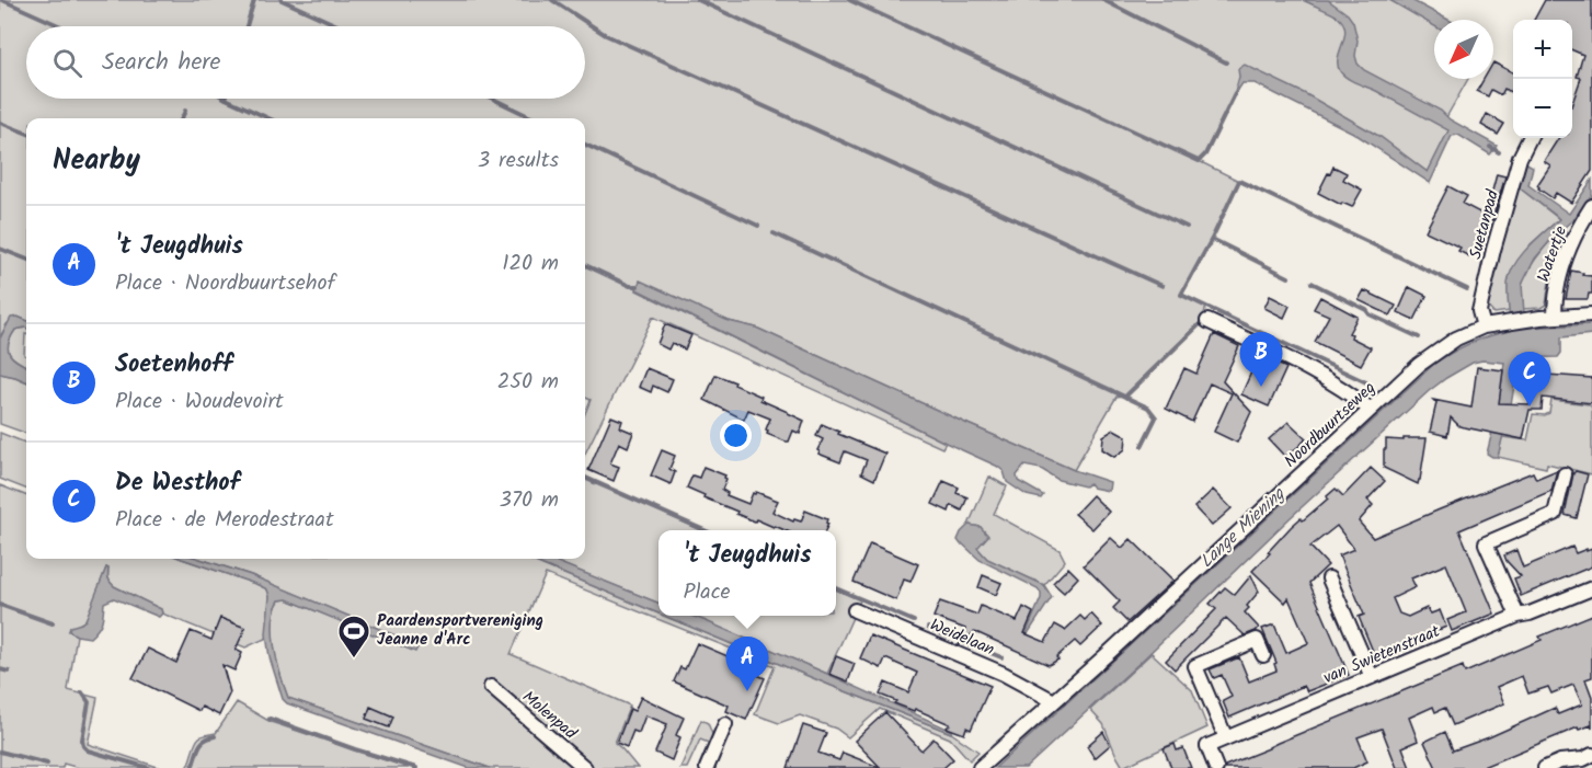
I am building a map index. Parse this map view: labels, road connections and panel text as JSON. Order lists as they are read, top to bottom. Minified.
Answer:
{"streets":{"street":["Suetanpad","Watertje","Noordbuurtseweg","Weidelaan","van Swietenstraat","Molenpad"]},"crossings":[["Suetanpad","Noordbuurtseweg"],["Watertje","Noordbuurtseweg"],["Noordbuurtseweg","Weidelaan"]],"water":["Lange Miening"],"places":{"sports":["Paardensportvereniging Jeanne d'Arc"]},"north":"bottom left","page":{"map_buttons":["+","−"],"search":"Search here","heading":["Nearby","3 results"],"list":[{"mark":"A","name":"'t Jeugdhuis","note":"Place · Noordbuurtsehof","value":"120 m"},{"mark":"B","name":"Soetenhoff","note":"Place · Woudevoirt","value":"250 m"},{"mark":"C","name":"De Westhof","note":"Place · de Merodestraat","value":"370 m"}],"pins":["B","C","A"],"popup":["'t Jeugdhuis","Place"]}}
